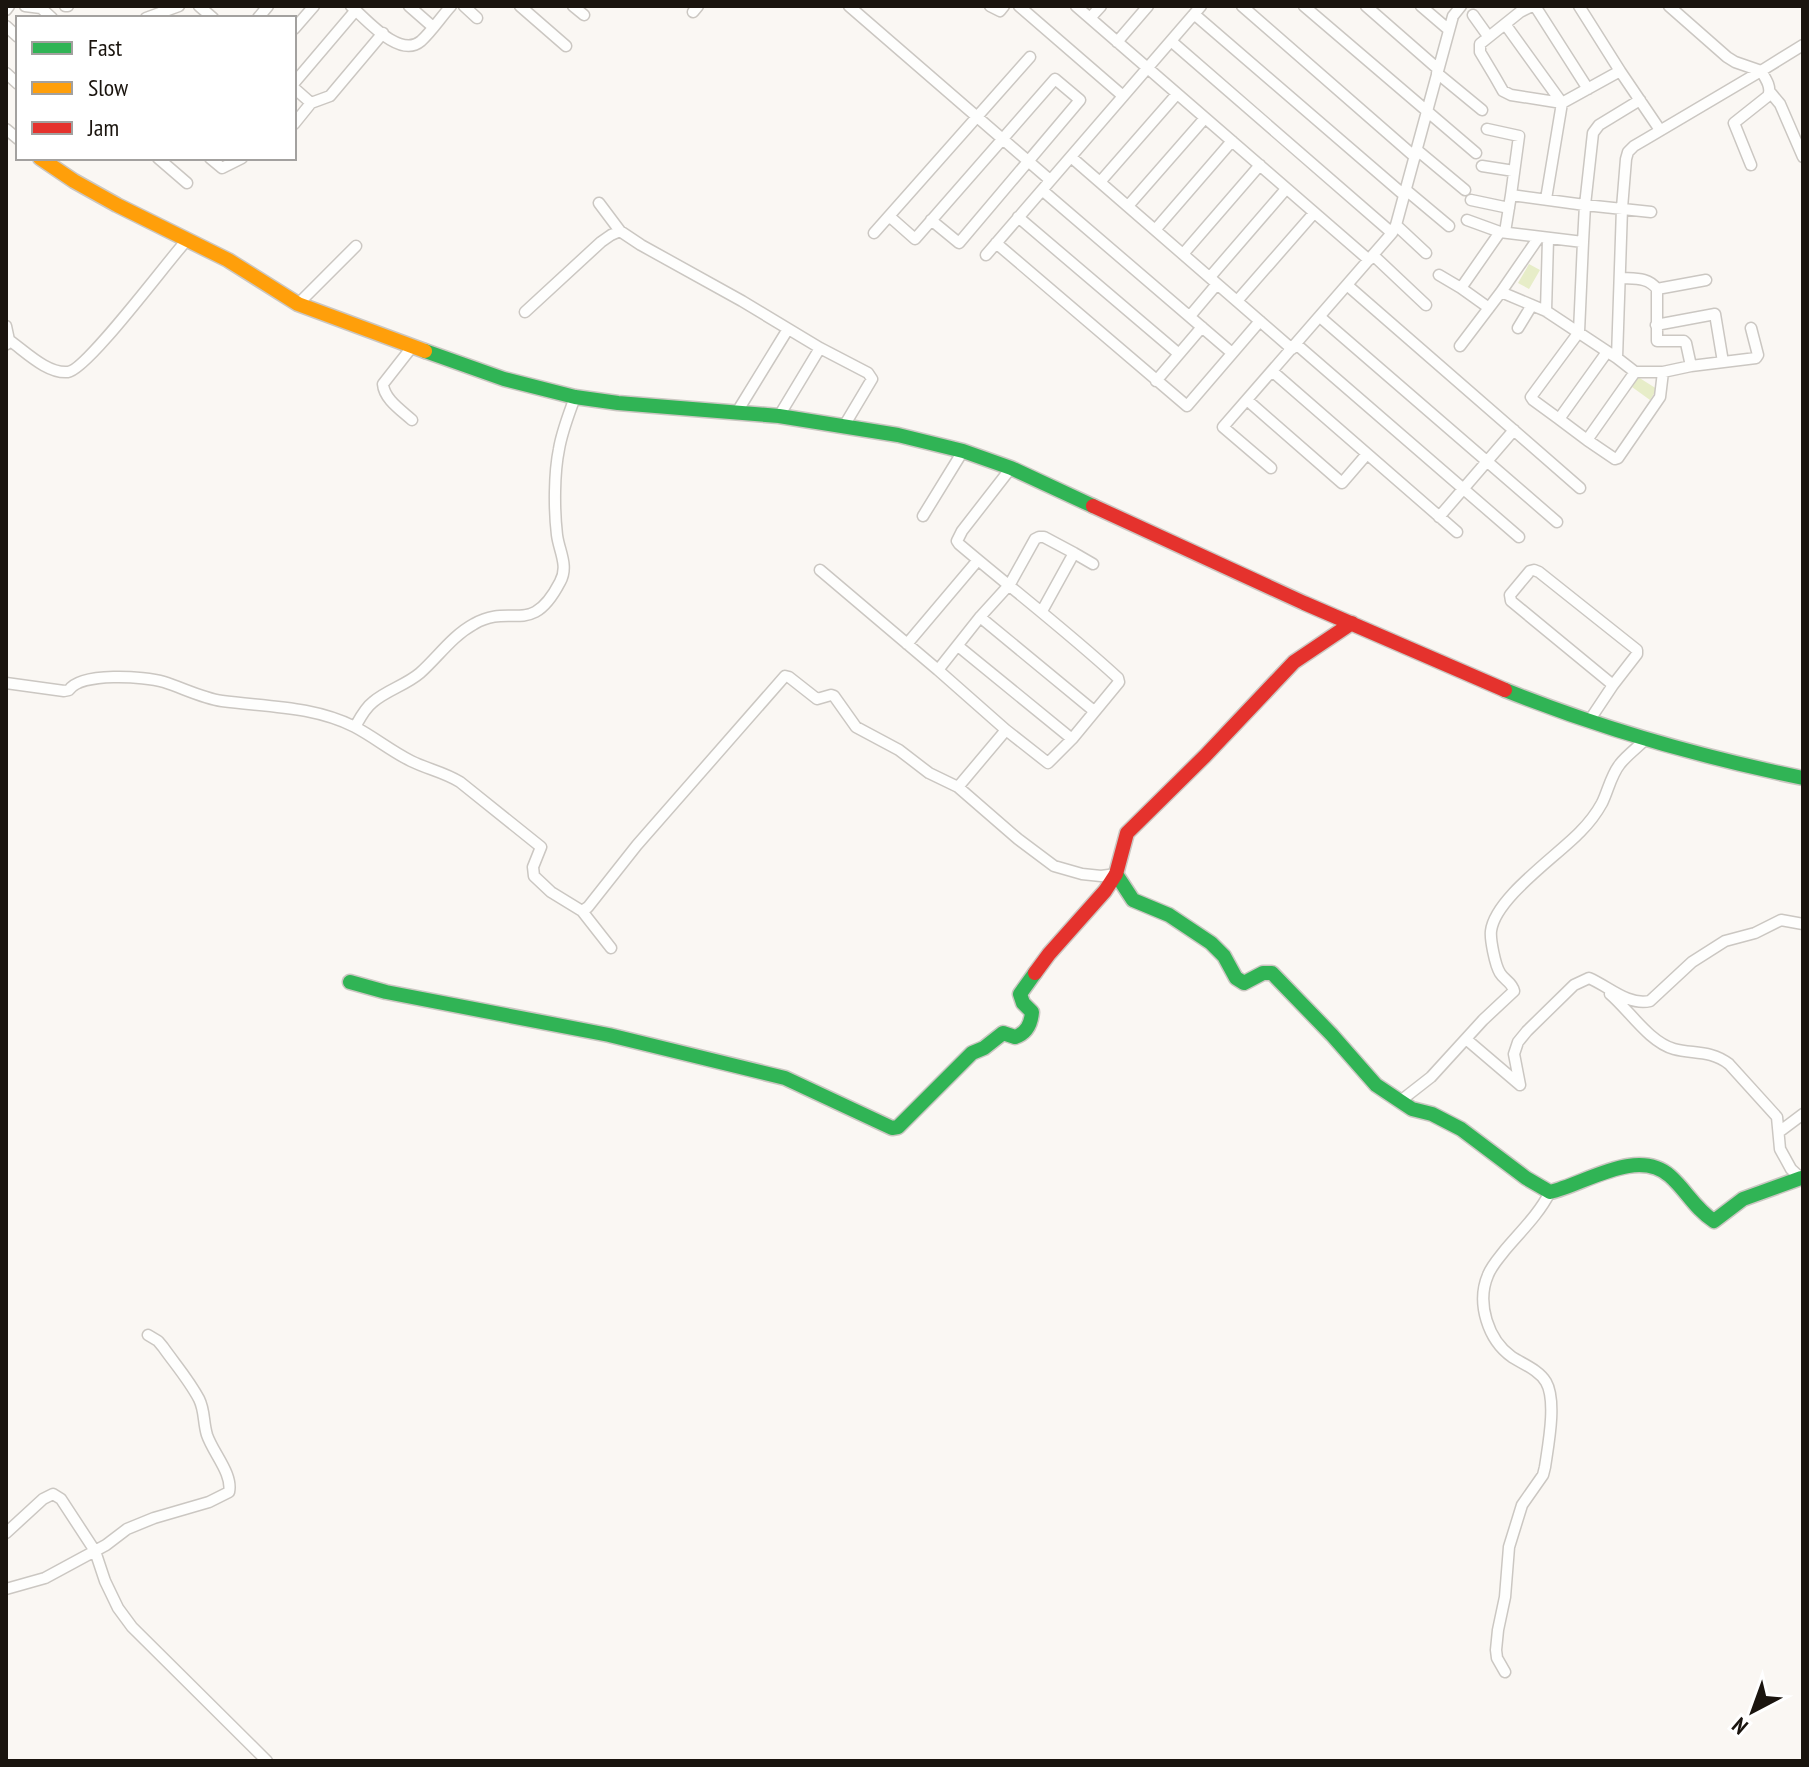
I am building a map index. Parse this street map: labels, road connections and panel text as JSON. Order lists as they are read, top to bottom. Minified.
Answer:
{"legend":["Fast","Slow","Jam"],"north":"bottom left"}
